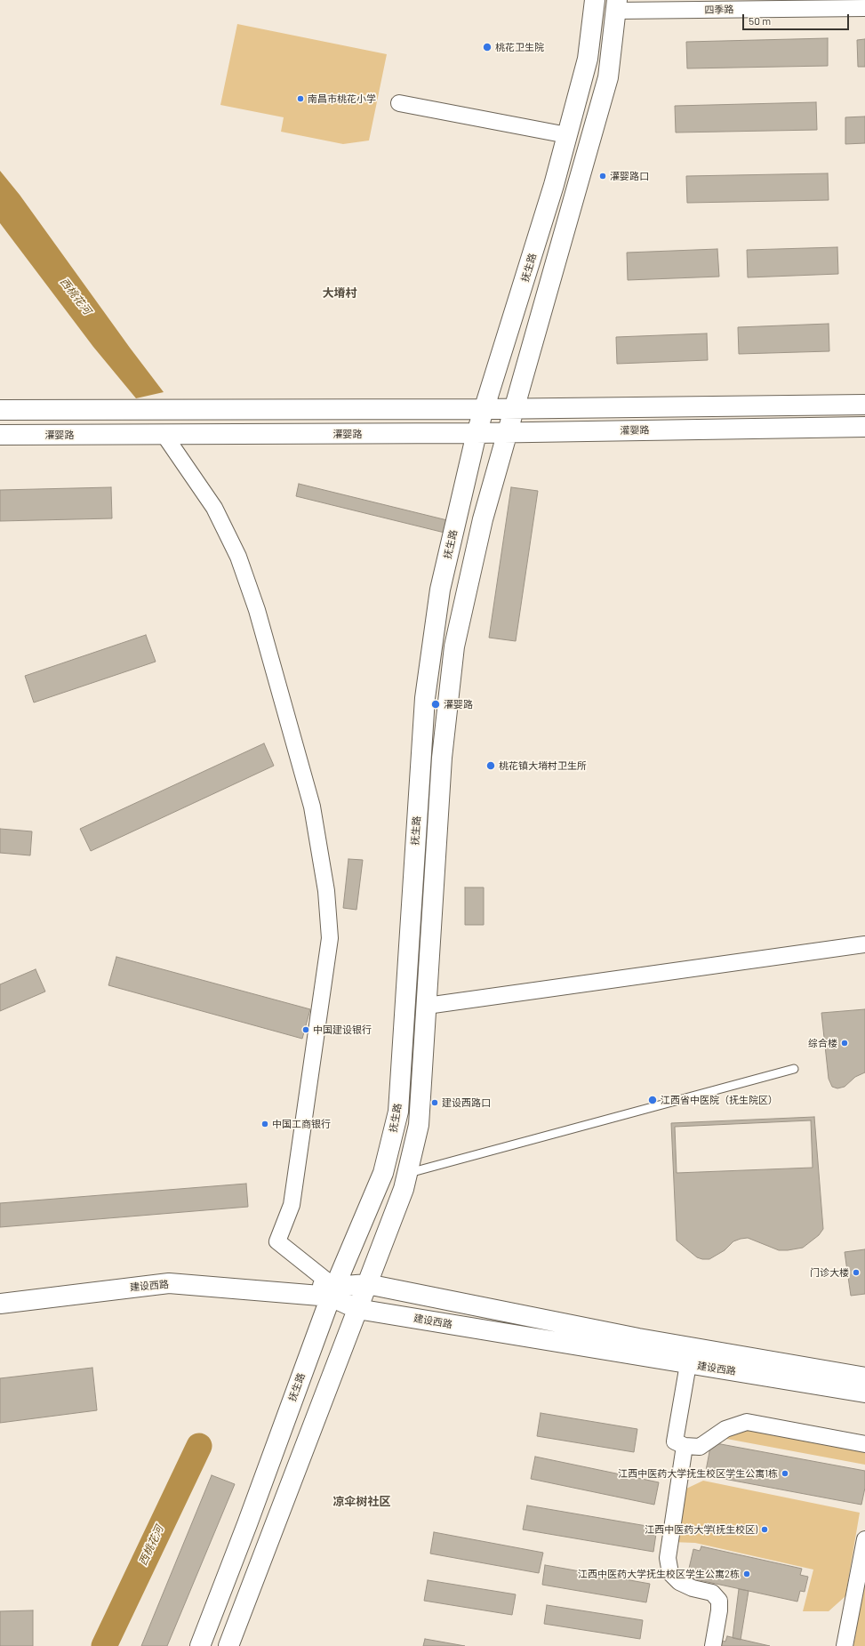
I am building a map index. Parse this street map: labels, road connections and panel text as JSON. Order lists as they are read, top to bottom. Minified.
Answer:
{"streets":{"main road":["抚生路","灌婴路","建设西路"],"street":["四季路"]},"crossings":[["抚生路","灌婴路"],["抚生路","建设西路"]],"districts":["大塉村","凉伞树社区"],"water":["西桃花河"],"places":["桃花卫生院","南昌市桃花小学","灌婴路口","灌婴路","桃花镇大塉村卫生所","中国建设银行","综合楼","江西省中医院（抚生院区）","建设西路口","中国工商银行","门诊大楼","江西中医药大学抚生校区学生公寓1栋","江西中医药大学(抚生校区)","江西中医药大学抚生校区学生公寓2栋"],"scale_bar":"50 m"}
